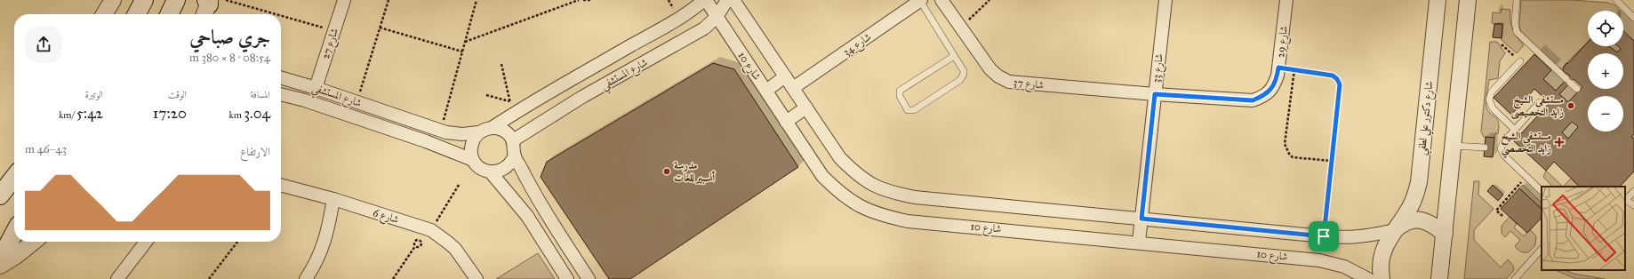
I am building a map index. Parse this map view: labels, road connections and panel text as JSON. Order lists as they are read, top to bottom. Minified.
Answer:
{"streets":{"street":["شارع 29","شارع 27","شارع 34","شارع 10","شارع 33","شارع المستشفي","شارع 37","شارع دكتور علي لطفي","شارع 6"]},"crossings":[["شارع 29","شارع 33"],["شارع 29","شارع 37"],["شارع 27","شارع المستشفي"],["شارع 10","شارع 33"],["شارع 10","شارع المستشفي"],["شارع 33","شارع 37"]],"places":{"other":["مستشفى الشيخ زايد التخصيصى","مدرسة أنسبير للغات"],"health":["مستشفى الشيخ زايد التخصصي"]},"page":{"map_buttons":["+","−"],"heading":["جري صباحي","08:54 · 8 × 380 m"],"stats":[["المسافة","3.04 km"],["الوقت","17:20"],["الوتيرة","5:42 /km"]],"chart":["الارتفاع","43–46 m"]}}
